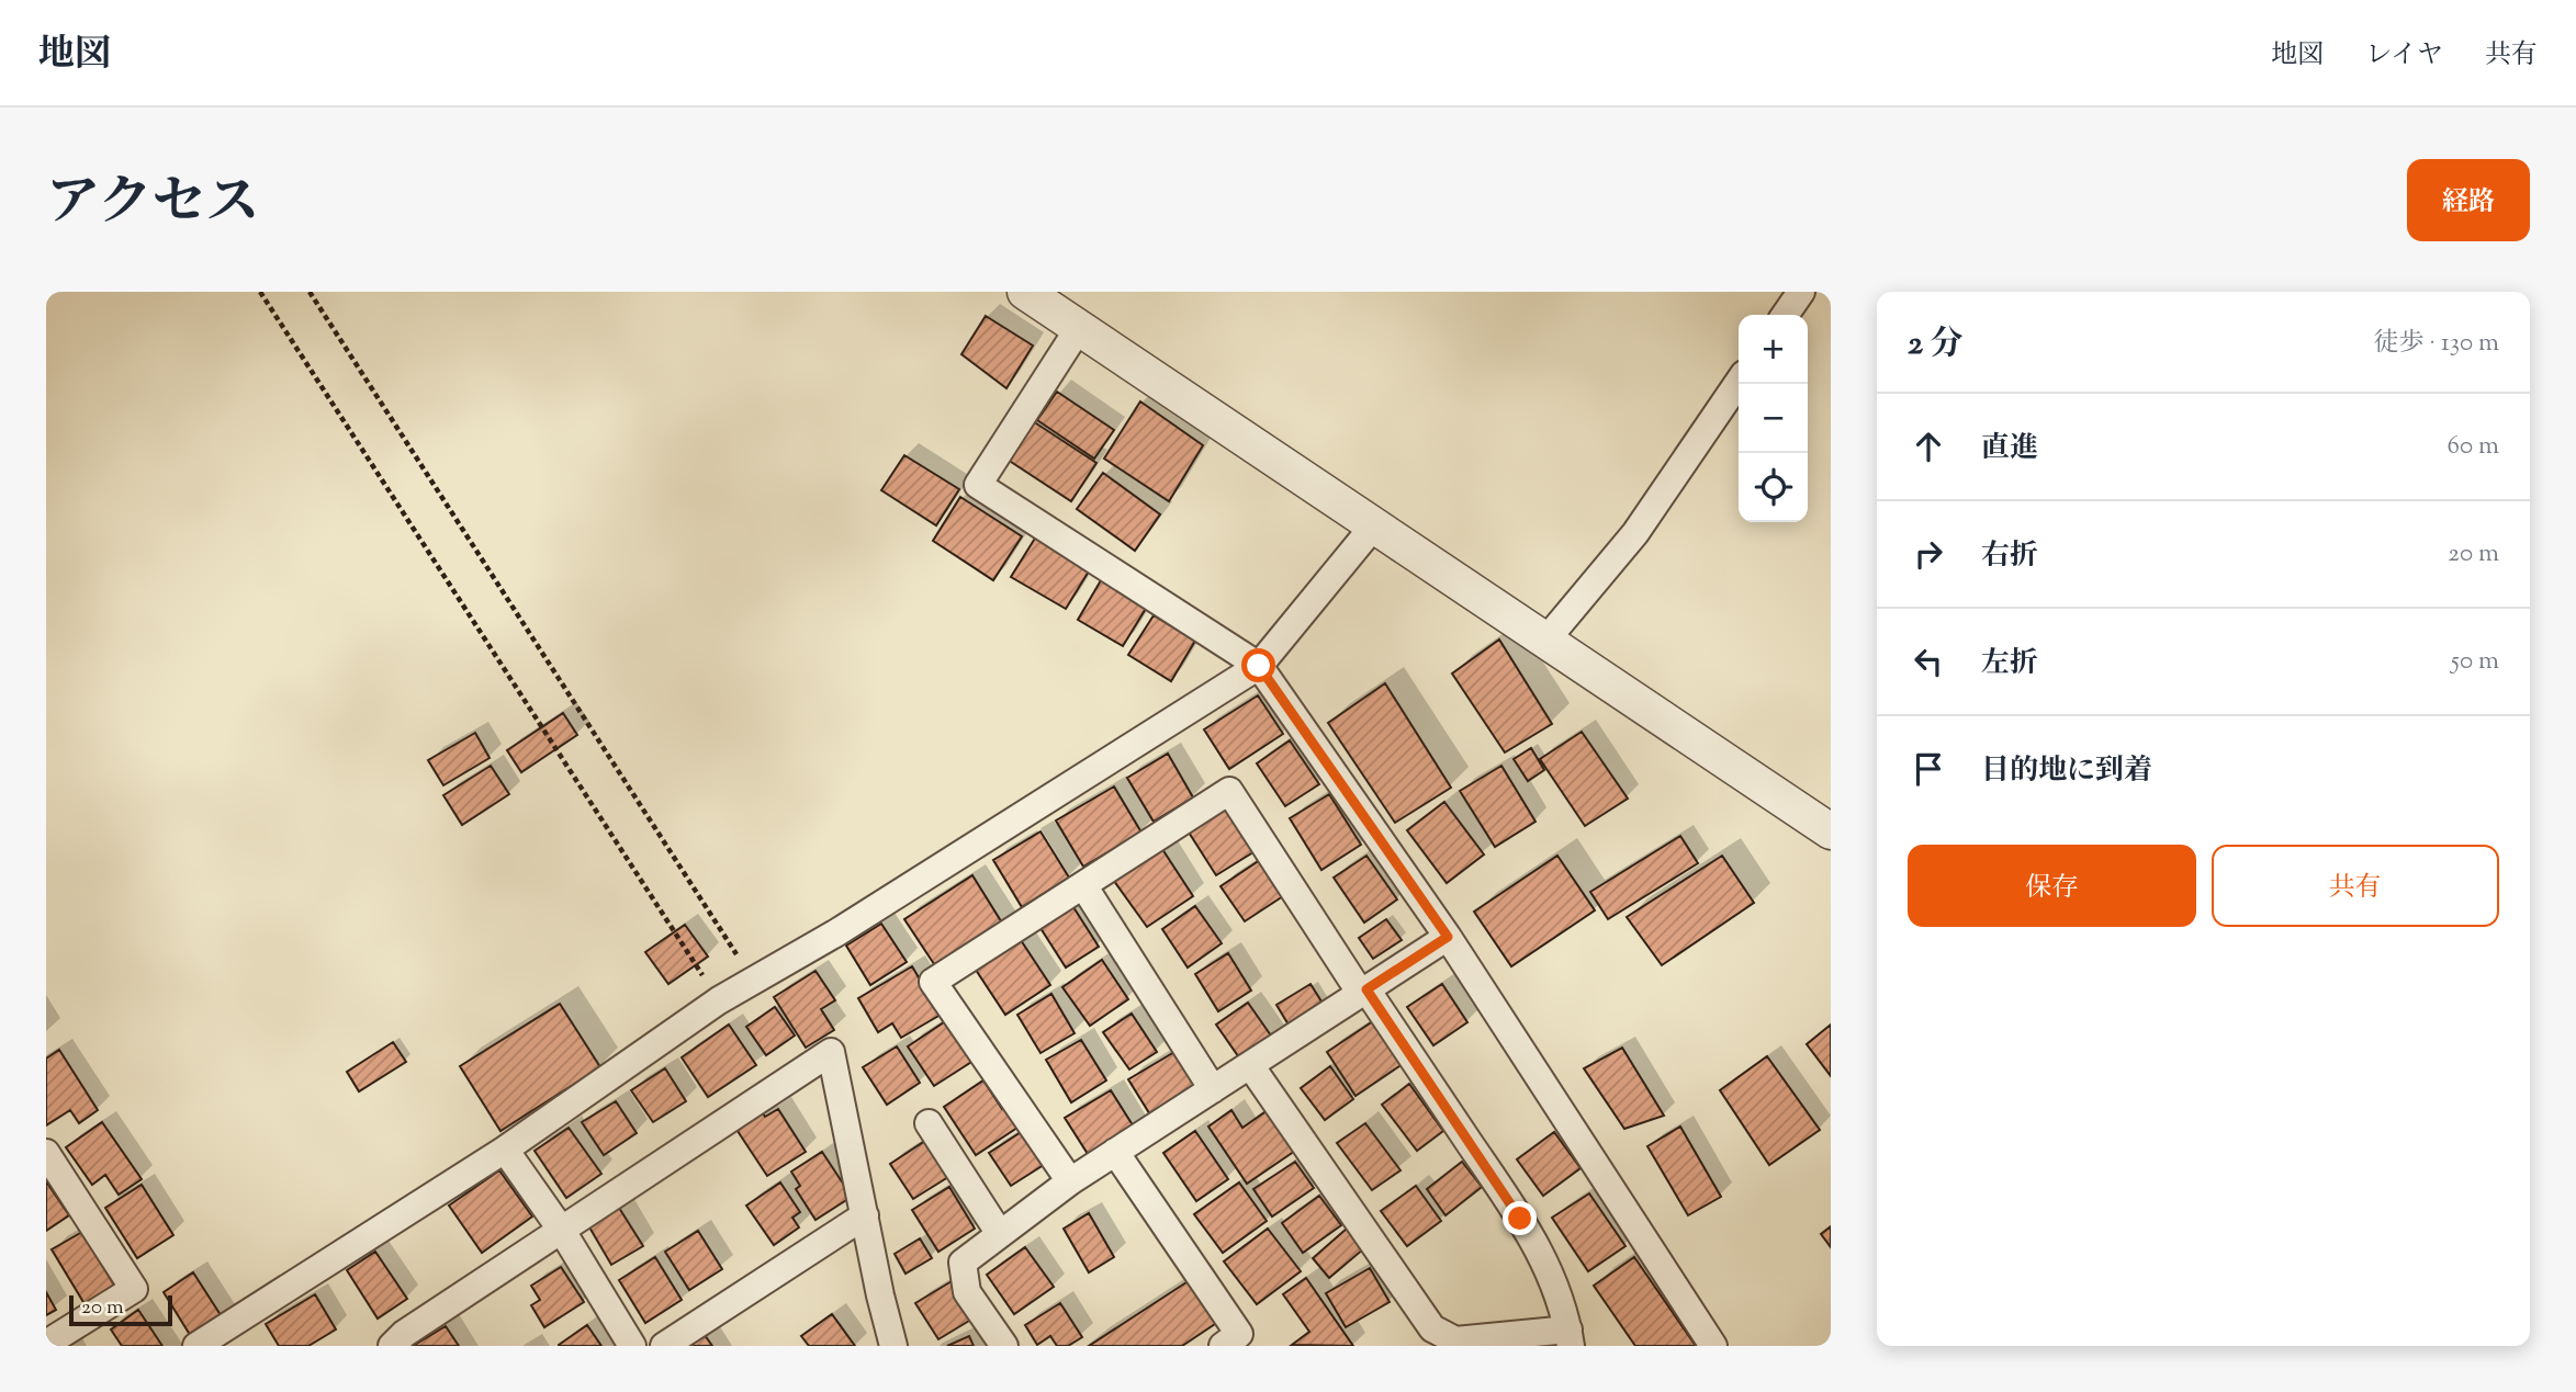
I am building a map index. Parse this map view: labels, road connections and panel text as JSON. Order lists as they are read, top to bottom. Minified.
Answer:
{"scale_bar":"20 m","page":{"header":"地図","nav":["地図","レイヤ","共有"],"title":"アクセス","buttons":["経路",["保存","共有"]],"heading":["2 分","徒歩 · 130 m"],"map_buttons":["+","−"],"list":[["直進","60 m"],["右折","20 m"],["左折","50 m"],"目的地に到着"],"scale":"20 m"}}
